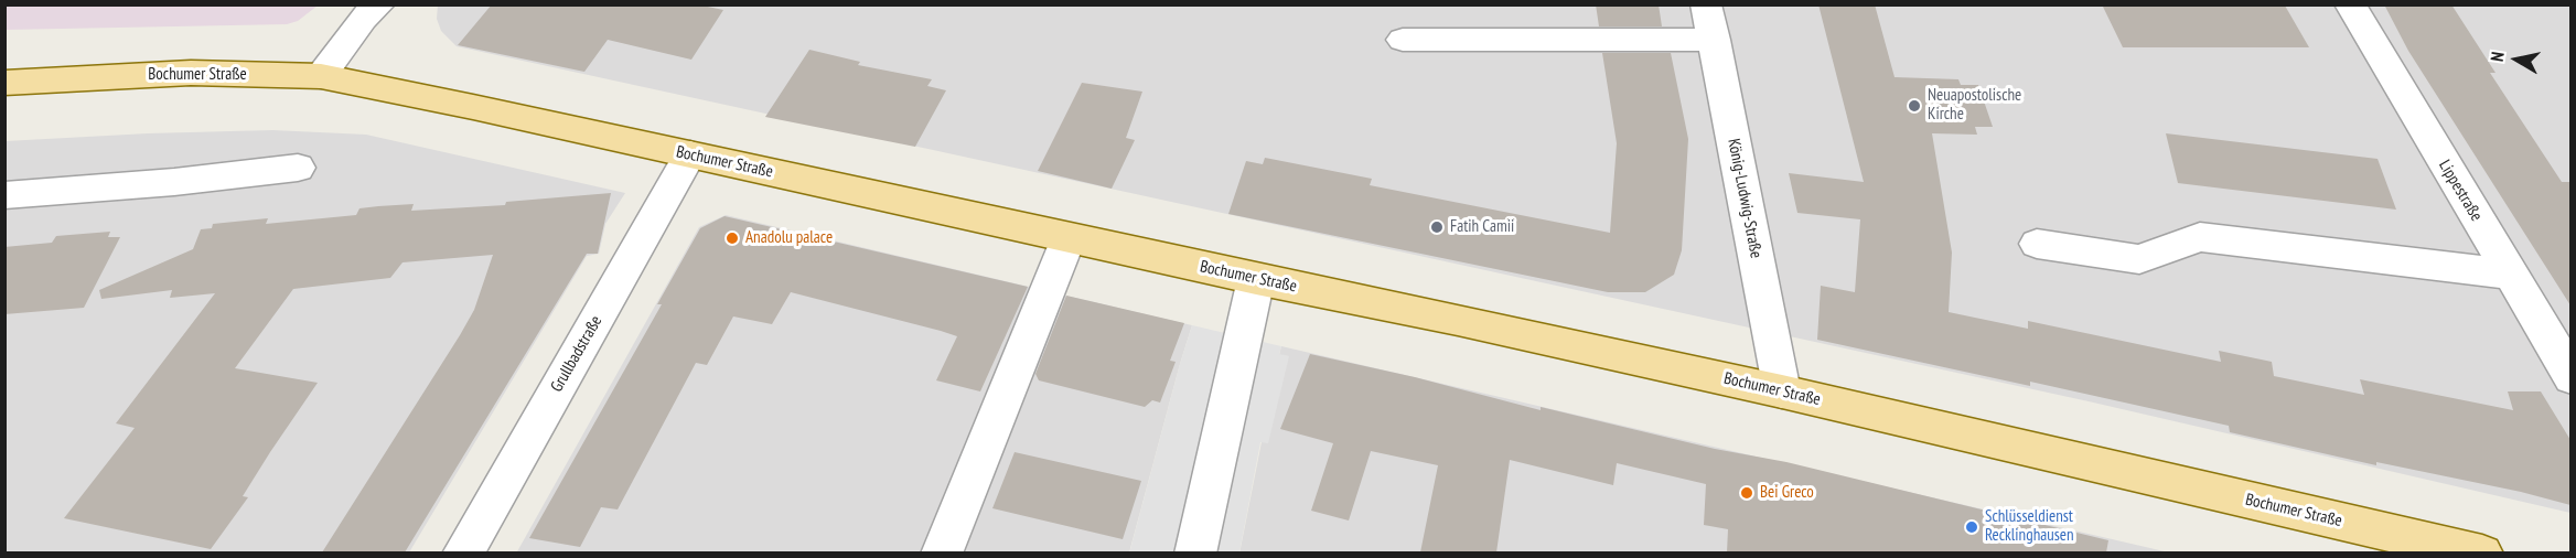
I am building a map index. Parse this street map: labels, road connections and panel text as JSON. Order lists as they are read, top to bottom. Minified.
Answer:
{"streets":{"main road":["Bochumer Straße"],"street":["Lippestraße","König-Ludwig-Straße","Grullbadstraße"]},"crossings":[["Bochumer Straße","König-Ludwig-Straße"],["Bochumer Straße","Grullbadstraße"]],"places":["Neuapostolische Kirche","Fatih Camii","Anadolu palace","Bei Greco","Schlüsseldienst Recklinghausen"],"north":"left"}
